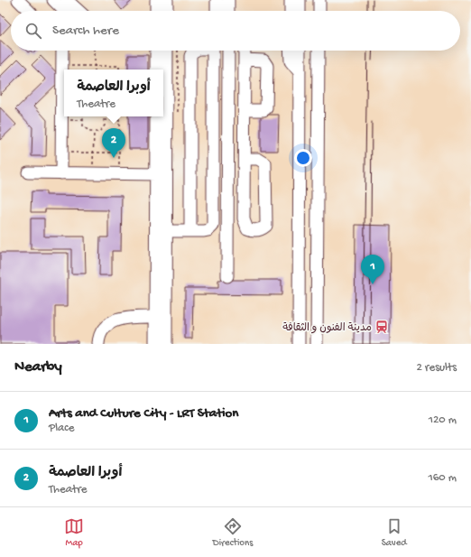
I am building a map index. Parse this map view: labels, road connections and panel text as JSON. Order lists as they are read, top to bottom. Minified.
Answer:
{"places":{"station":["مدينة الفنون و الثقافة"]},"page":{"search":"Search here","popup":["أوبرا العاصمة","Theatre"],"pins":["2","1"],"heading":["Nearby","2 results"],"list":[{"mark":"1","name":"Arts and Culture City - LRT Station","note":"Place","value":"120 m"},{"mark":"2","name":"أوبرا العاصمة","note":"Theatre","value":"160 m"}],"nav":["Map","Directions","Saved"]}}
